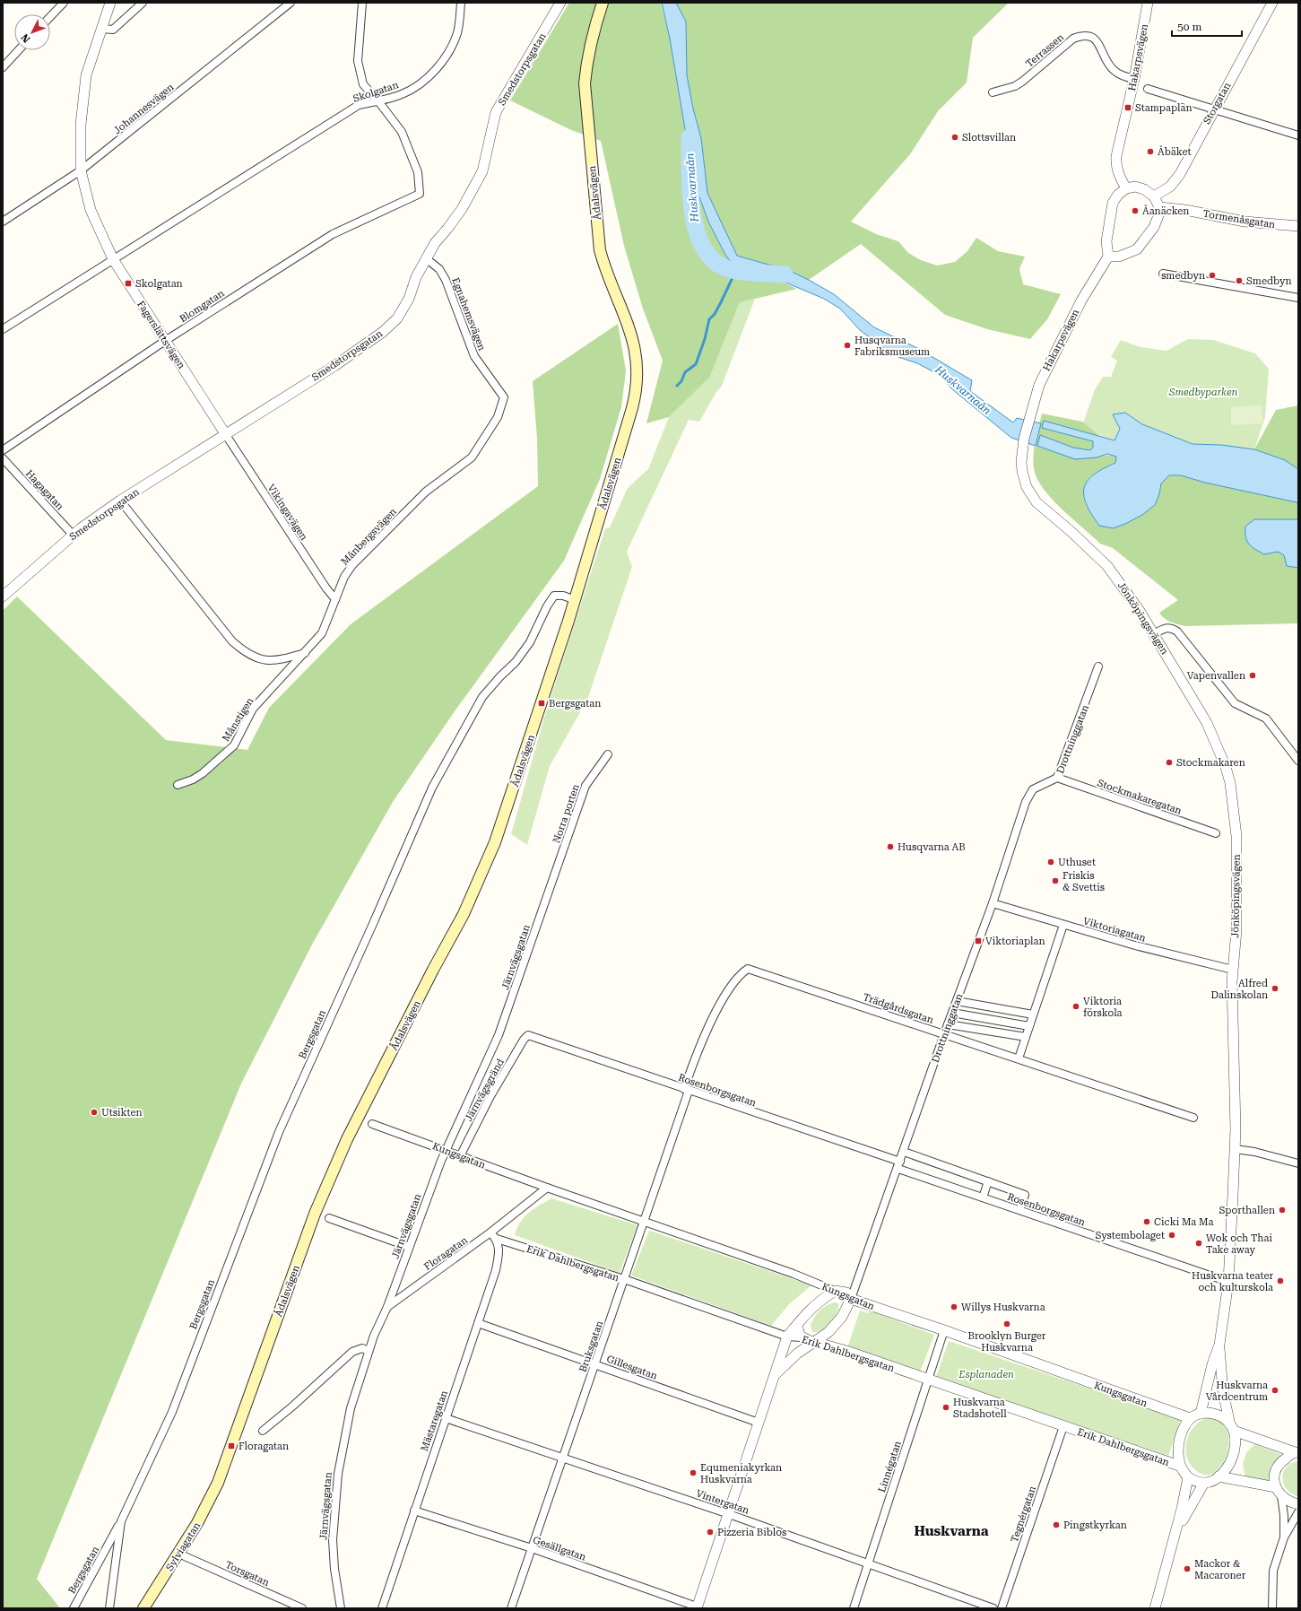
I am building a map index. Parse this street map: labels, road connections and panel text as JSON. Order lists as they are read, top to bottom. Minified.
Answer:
{"streets":{"main road":["Ådalsvägen","Sylviagatan"],"street":["Terrassen","Hakarpsvägen","Smedstorpsgatan","Skolgatan","Storgatan","Johannesvägen","Tormenåsgatan","Blomgatan","Egnahemsvägen","Fagerslättsvägen","Hagagatan","Vikingavägen","Månbergsvägen","Jönköpingsvägen","Månstigen","Drottninggatan","Stockmakaregatan","Norra porten","Viktoriagatan","Järnvägsgatan","Trädgårdsgatan","Bergsgatan","Järnvägsgränd","Rosenborgsgatan","Kungsgatan","Floragatan","Erik Dahlbergsgatan","Bruksgatan","Gillesgatan","Mästaregatan","Linnégatan","Vintergatan","Tegnérgatan","Gesällgatan","Torsgatan"]},"crossings":[["Terrassen","Hakarpsvägen"],["Hakarpsvägen","Jönköpingsvägen"],["Smedstorpsgatan","Egnahemsvägen"],["Smedstorpsgatan","Fagerslättsvägen"],["Smedstorpsgatan","Hagagatan"],["Smedstorpsgatan","Vikingavägen"],["Skolgatan","Blomgatan"],["Skolgatan","Fagerslättsvägen"],["Johannesvägen","Fagerslättsvägen"],["Ådalsvägen","Bergsgatan"],["Ådalsvägen","Sylviagatan"],["Blomgatan","Fagerslättsvägen"],["Egnahemsvägen","Månbergsvägen"],["Fagerslättsvägen","Vikingavägen"],["Vikingavägen","Månbergsvägen"],["Månbergsvägen","Månstigen"],["Jönköpingsvägen","Viktoriagatan"],["Jönköpingsvägen","Rosenborgsgatan"],["Jönköpingsvägen","Kungsgatan"],["Jönköpingsvägen","Erik Dahlbergsgatan"],["Drottninggatan","Stockmakaregatan"],["Drottninggatan","Viktoriagatan"],["Drottninggatan","Trädgårdsgatan"],["Drottninggatan","Rosenborgsgatan"],["Drottninggatan","Kungsgatan"],["Drottninggatan","Erik Dahlbergsgatan"],["Drottninggatan","Gillesgatan"],["Drottninggatan","Vintergatan"],["Drottninggatan","Gesällgatan"],["Norra porten","Järnvägsgatan"],["Järnvägsgatan","Kungsgatan"],["Järnvägsgatan","Floragatan"],["Trädgårdsgatan","Rosenborgsgatan"],["Trädgårdsgatan","Bruksgatan"],["Järnvägsgränd","Rosenborgsgatan"],["Järnvägsgränd","Kungsgatan"],["Rosenborgsgatan","Bruksgatan"],["Kungsgatan","Erik Dahlbergsgatan"],["Kungsgatan","Bruksgatan"],["Kungsgatan","Linnégatan"],["Erik Dahlbergsgatan","Bruksgatan"],["Erik Dahlbergsgatan","Mästaregatan"],["Erik Dahlbergsgatan","Linnégatan"],["Erik Dahlbergsgatan","Tegnérgatan"],["Bruksgatan","Gillesgatan"],["Bruksgatan","Vintergatan"],["Bruksgatan","Gesällgatan"],["Gillesgatan","Mästaregatan"],["Mästaregatan","Vintergatan"],["Mästaregatan","Gesällgatan"],["Linnégatan","Vintergatan"]],"districts":["Huskvarna"],"water":["Huskvarnaån"],"parks":["Smedbyparken","Esplanaden"],"places":{"transit":["Stampaplan","Skolgatan","Bergsgatan","Viktoriaplan","Floragatan"],"other":["Slottsvillan","Åbäket","Åanäcken","smedbyn","Smedbyn","Husqvarna Fabriksmuseum","Vapenvallen","Stockmakaren","Husqvarna AB","Uthuset","Friskis & Svettis","Alfred Dalinskolan","Viktoria förskola","Utsikten","Sporthallen","Cicki Ma Ma","Systembolaget","Wok och Thai Take away","Huskvarna teater och kulturskola","Willys Huskvarna","Brooklyn Burger Huskvarna","Huskvarna Vårdcentrum","Huskvarna Stadshotell","Equmeniakyrkan Huskvarna","Pingstkyrkan","Pizzeria Biblos","Mackor & Macaroner"]},"scale_bar":"50 m","north":"bottom left"}
